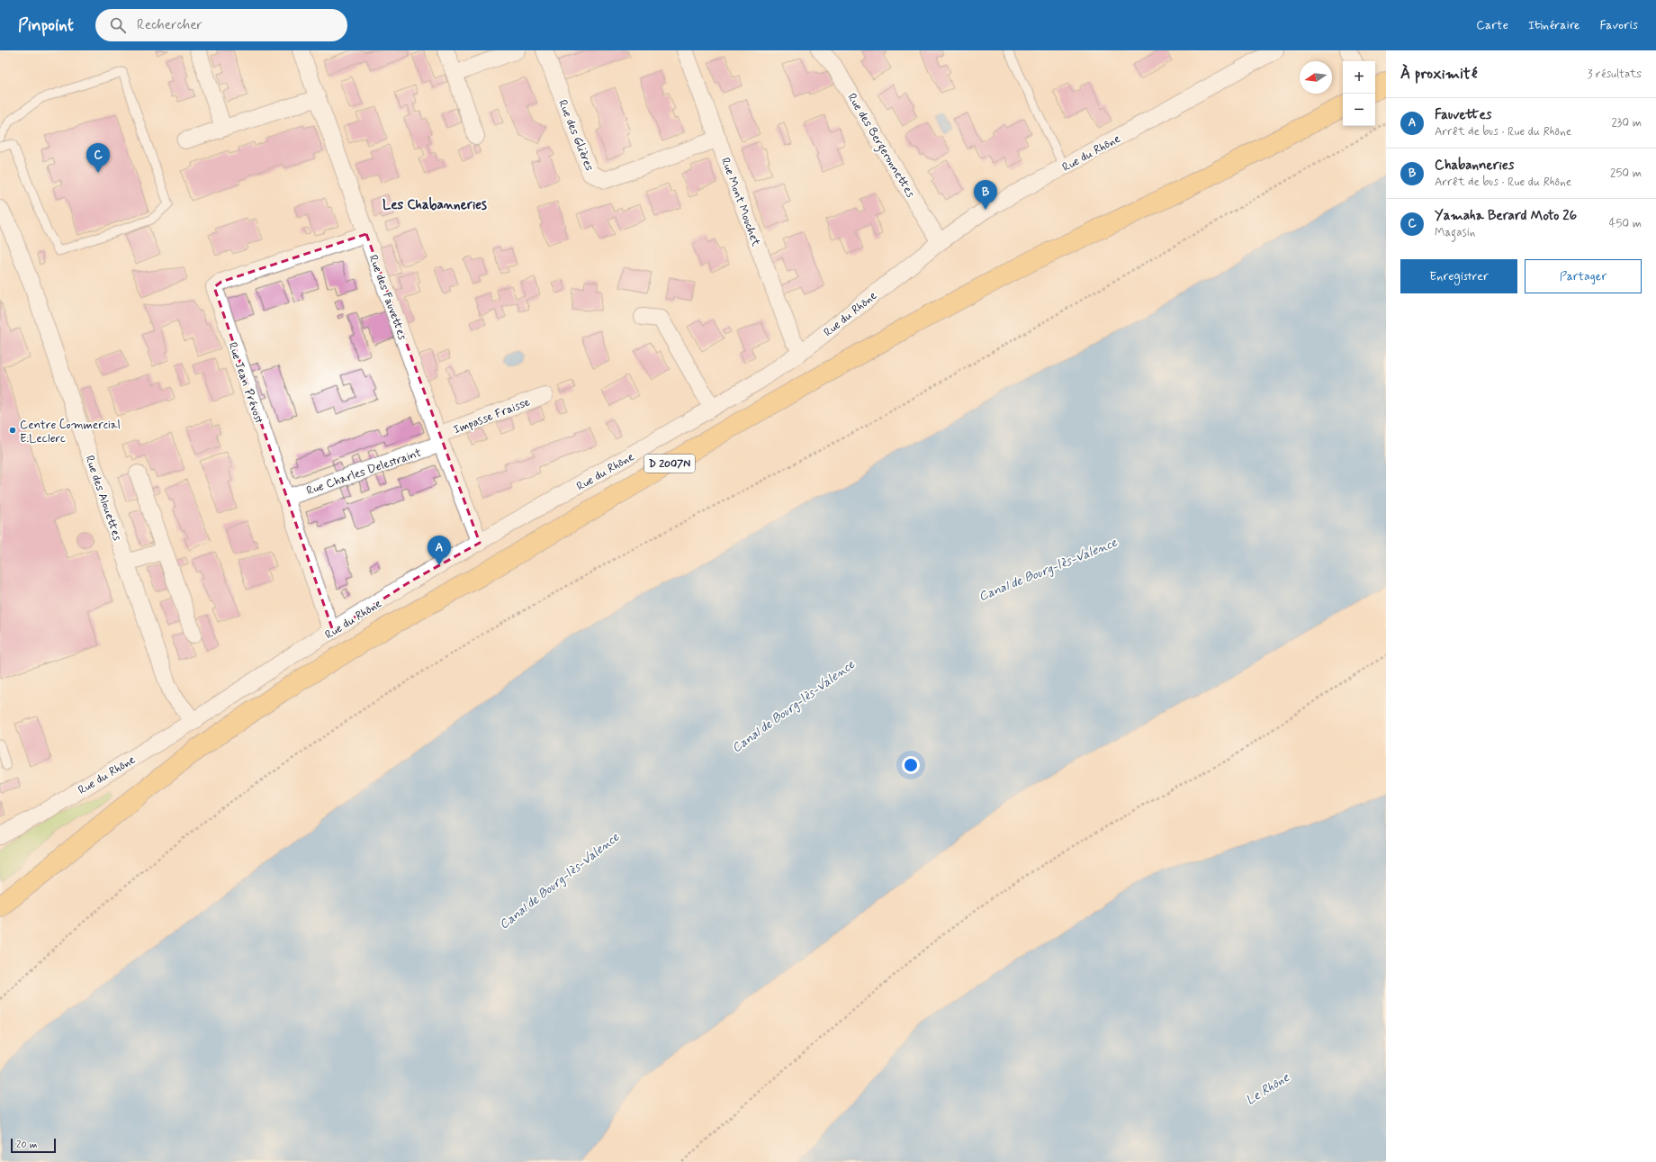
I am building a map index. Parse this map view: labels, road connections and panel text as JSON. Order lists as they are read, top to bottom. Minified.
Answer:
{"streets":{"main road":["D 2007N"],"street":["Rue des Glières","Rue des Bergeronnettes","Rue du Rhône","Rue Mont Mouchet","Rue des Fauvettes","Rue Jean Prévost","Impasse Fraisse","Rue Charles Delestraint","Rue des Alouettes"]},"crossings":[["Rue des Glières","Rue Mont Mouchet"],["Rue des Bergeronnettes","Rue du Rhône"],["Rue du Rhône","Rue Mont Mouchet"],["Rue du Rhône","Rue des Fauvettes"],["Rue du Rhône","Rue Jean Prévost"],["Rue du Rhône","Rue des Alouettes"],["Rue des Fauvettes","Rue Jean Prévost"],["Rue des Fauvettes","Impasse Fraisse"],["Rue des Fauvettes","Rue Charles Delestraint"],["Rue Jean Prévost","Rue Charles Delestraint"],["Impasse Fraisse","Rue Charles Delestraint"]],"districts":["Les Chabanneries"],"water":["Canal de Bourg-lès-Valence","Le Rhône"],"places":["Centre Commercial E.Leclerc"],"scale_bar":"20 m","north":"left","page":{"header":"Pinpoint","search":"Rechercher","nav":["Carte","Itinéraire","Favoris"],"heading":["À proximité","3 résultats"],"map_buttons":["+","−"],"list":[{"mark":"A","name":"Fauvettes","note":"Arrêt de bus · Rue du Rhône","value":"230 m"},{"mark":"B","name":"Chabanneries","note":"Arrêt de bus · Rue du Rhône","value":"250 m"},{"mark":"C","name":"Yamaha Berard Moto 26","note":"Magasin","value":"450 m"}],"pins":["C","B","A"],"buttons":["Enregistrer","Partager"],"scale":"20 m"}}
